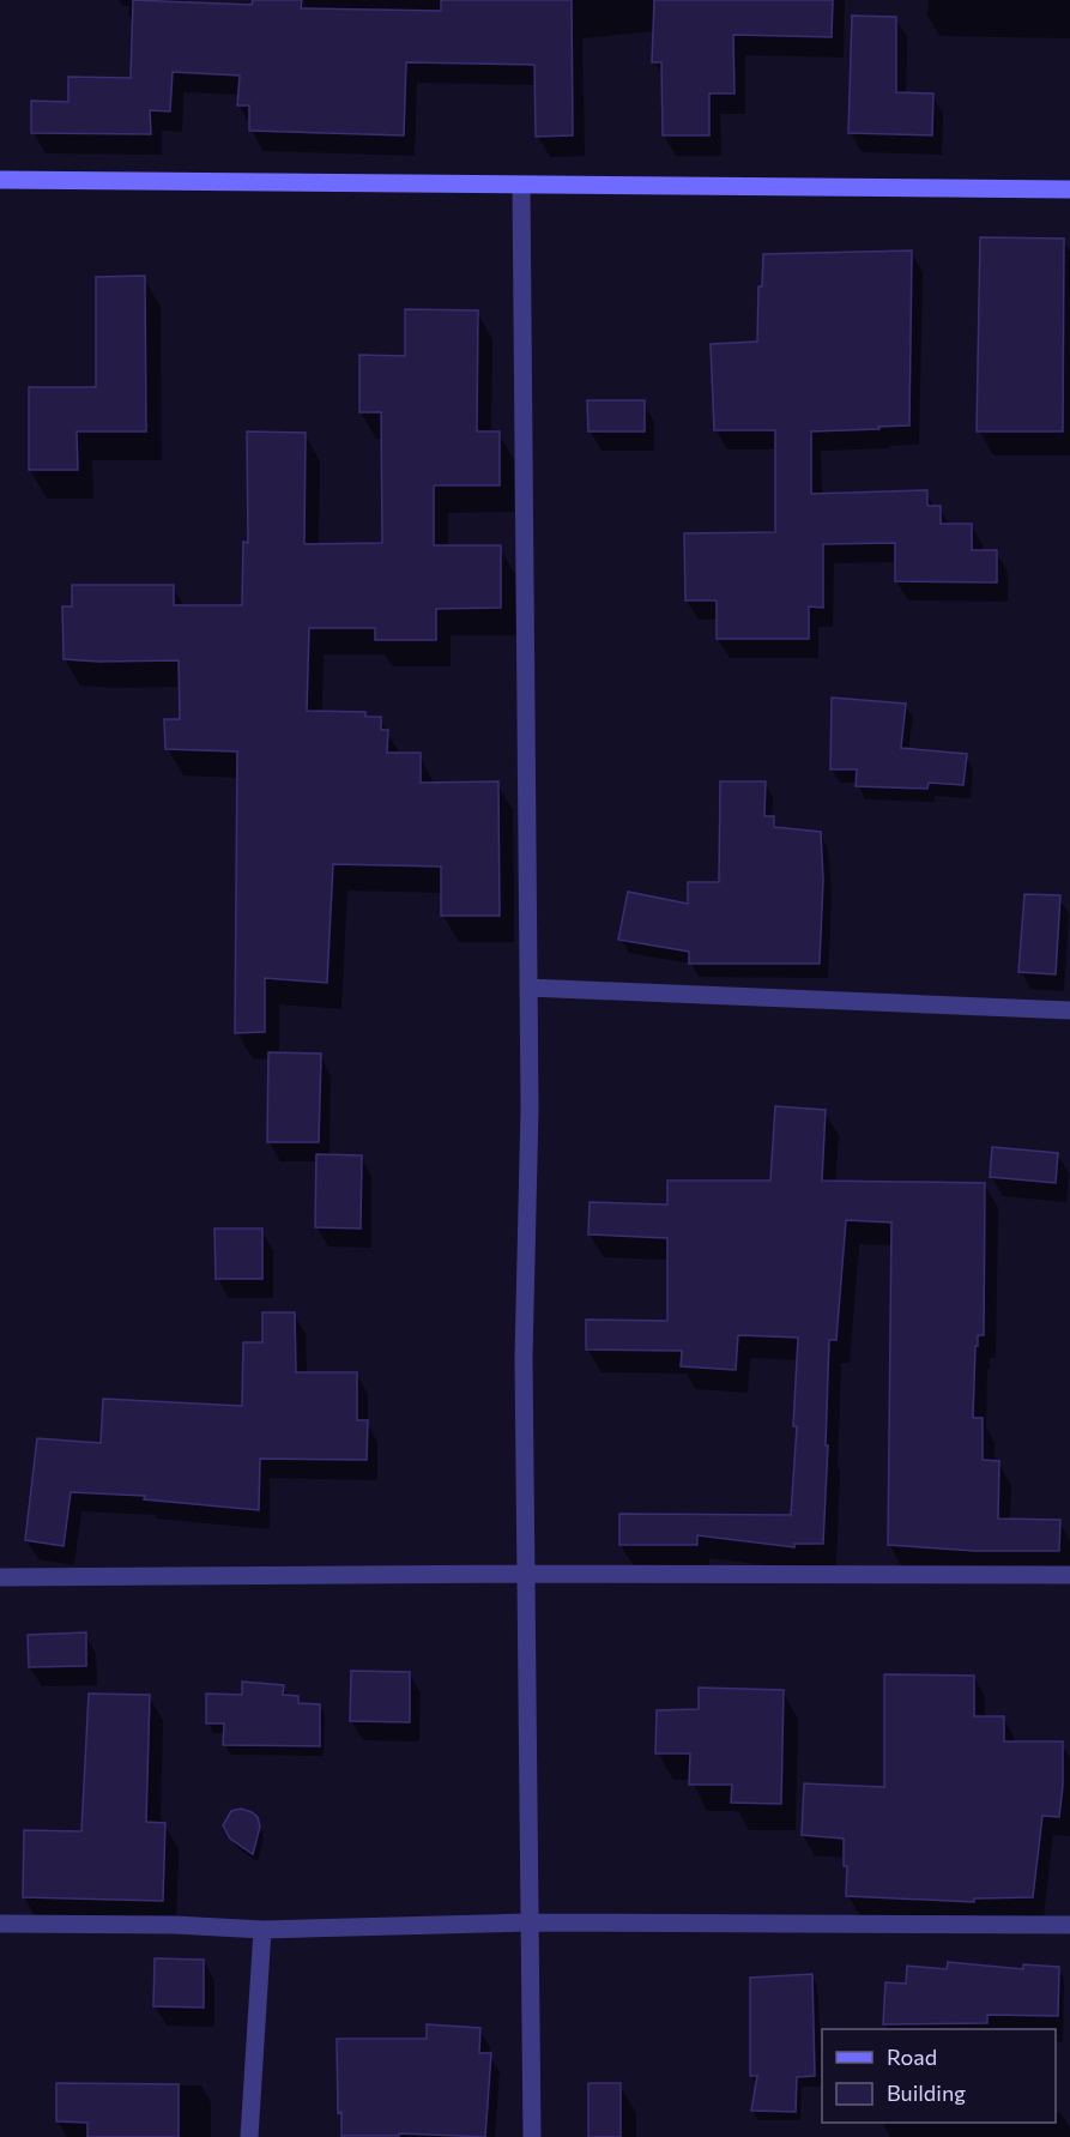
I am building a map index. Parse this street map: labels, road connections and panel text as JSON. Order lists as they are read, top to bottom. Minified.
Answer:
{"legend":["Road","Building"]}
